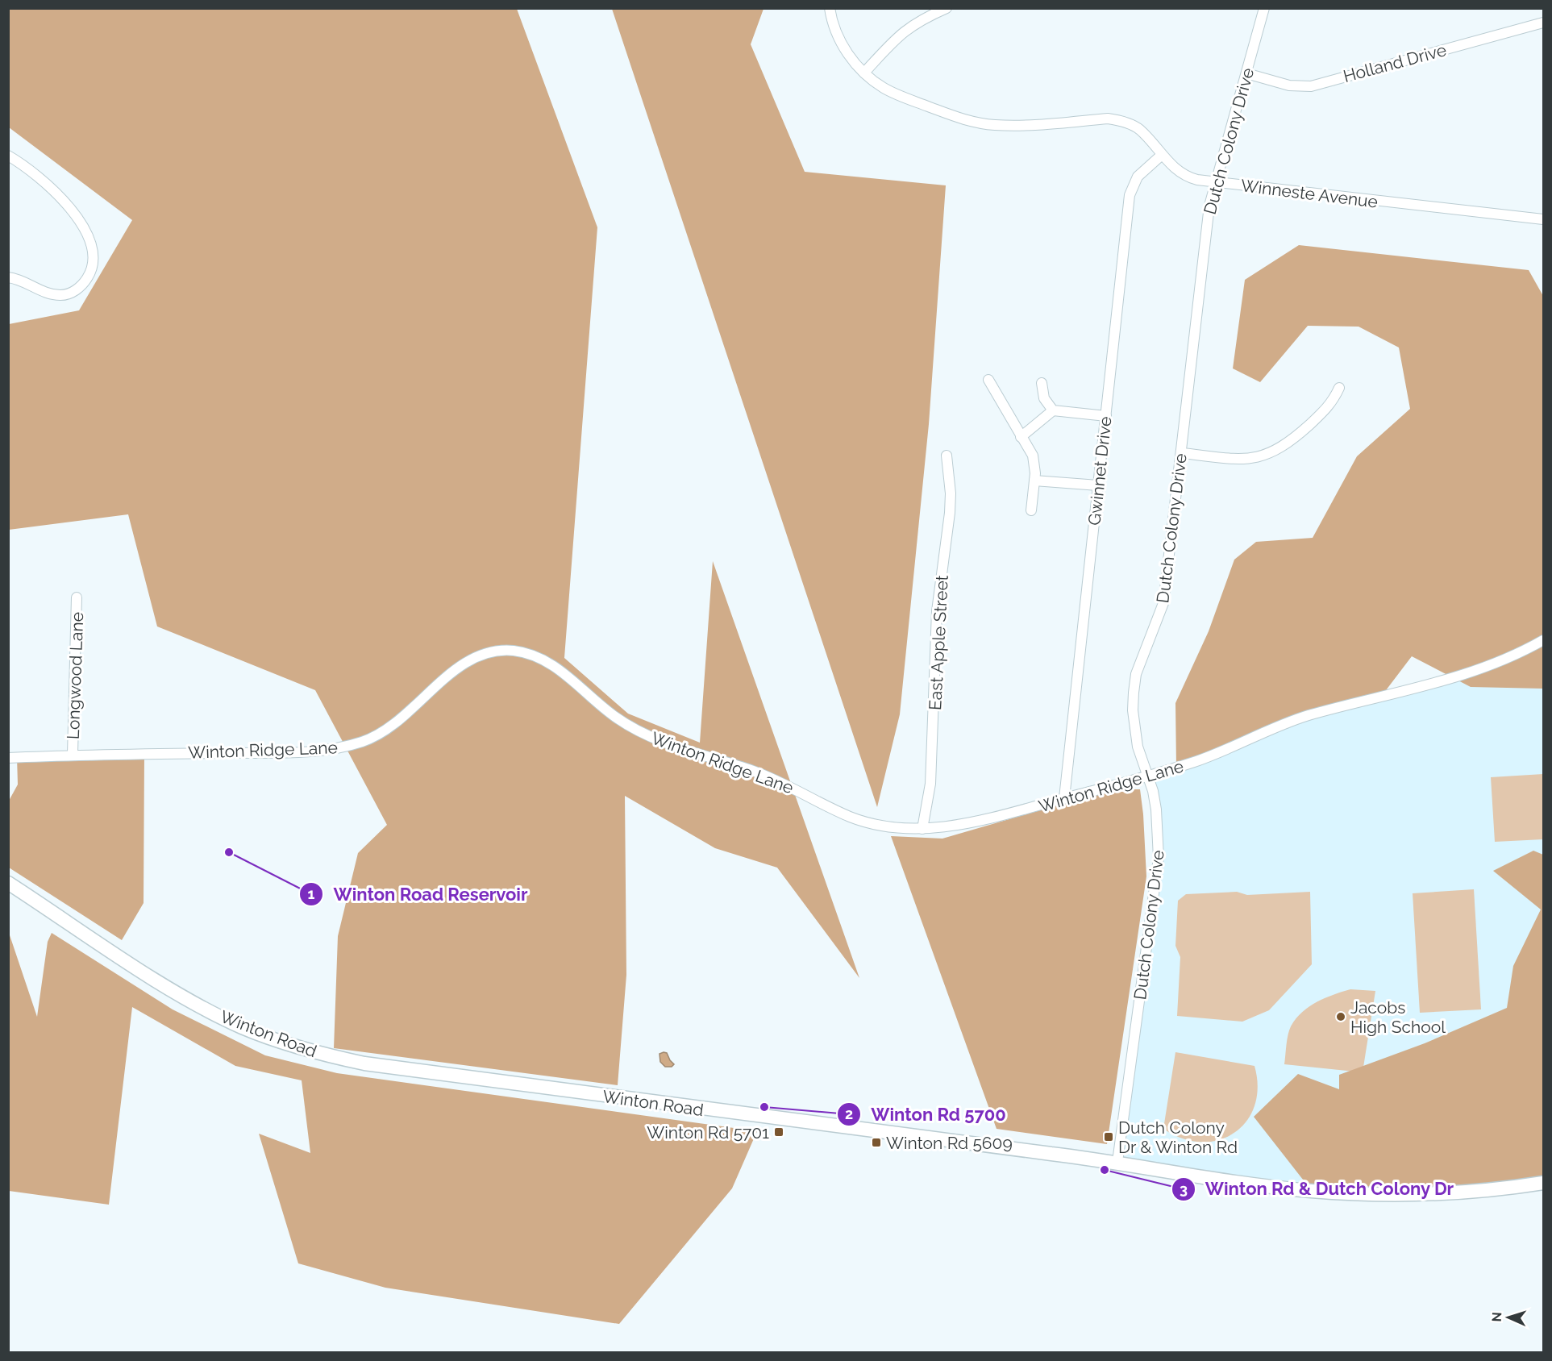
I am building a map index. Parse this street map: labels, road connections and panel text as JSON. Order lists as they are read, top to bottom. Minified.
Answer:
{"streets":{"main road":["Winton Road"],"street":["Holland Drive","Dutch Colony Drive","Winneste Avenue","Gwinnet Drive","East Apple Street","Longwood Lane","Winton Ridge Lane"]},"crossings":[["Holland Drive","Dutch Colony Drive"],["Dutch Colony Drive","Winneste Avenue"],["Dutch Colony Drive","Winton Ridge Lane"],["Dutch Colony Drive","Winton Road"],["Winneste Avenue","Gwinnet Drive"],["Gwinnet Drive","Winton Ridge Lane"],["East Apple Street","Winton Ridge Lane"],["Longwood Lane","Winton Ridge Lane"]],"places":{"other":["Winton Road Reservoir","Jacobs High School","Winton Rd 5700","Winton Rd & Dutch Colony Dr"],"transit":["Winton Rd 5701","Dutch Colony Dr & Winton Rd","Winton Rd 5609"]},"north":"left"}
